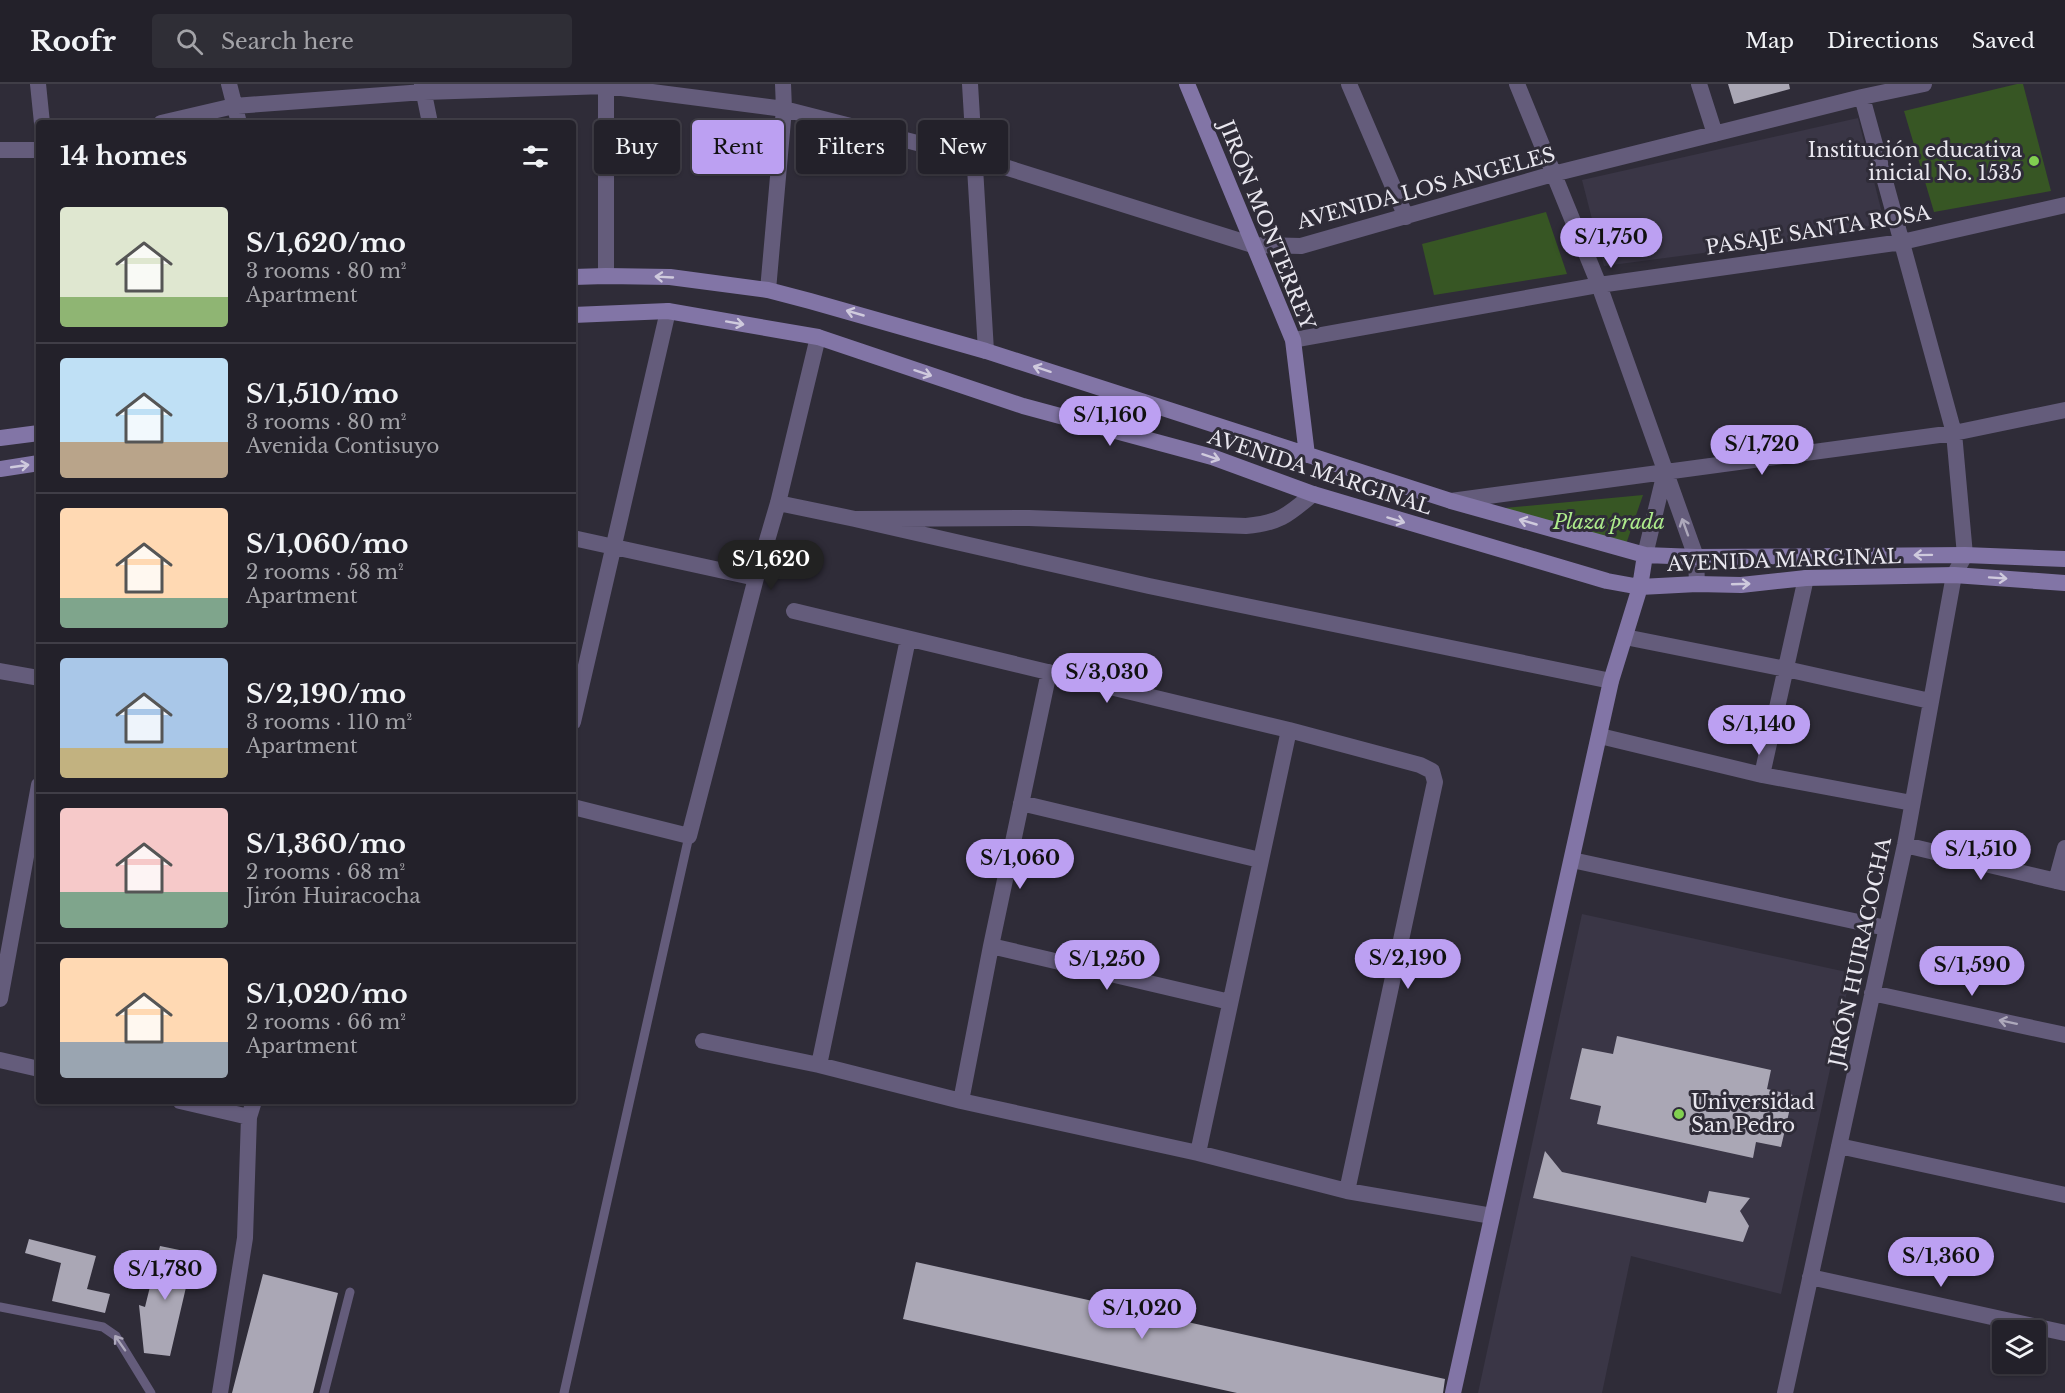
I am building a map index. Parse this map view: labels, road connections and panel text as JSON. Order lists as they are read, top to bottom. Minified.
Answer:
{"streets":{"main road":["JIRÓN MONTERREY","AVENIDA MARGINAL"],"street":["AVENIDA LOS ANGELES","PASAJE SANTA ROSA","JIRÓN HUIRACOCHA"]},"crossings":[["AVENIDA LOS ANGELES","JIRÓN MONTERREY"],["JIRÓN MONTERREY","PASAJE SANTA ROSA"],["JIRÓN MONTERREY","AVENIDA MARGINAL"],["AVENIDA MARGINAL","JIRÓN HUIRACOCHA"]],"parks":["Plaza prada"],"places":["Institución educativa inicial No. 1535","Universidad San Pedro"],"page":{"header":"Roofr","search":"Search here","nav":["Map","Directions","Saved"],"chip":["Buy","Rent","Filters","New"],"heading":"14 homes","list":[{"name":"S/1,620/mo","note":"3 rooms · 80 m² · Apartment"},{"name":"S/1,510/mo","note":"3 rooms · 80 m² · Avenida Contisuyo"},{"name":"S/1,060/mo","note":"2 rooms · 58 m² · Apartment"},{"name":"S/2,190/mo","note":"3 rooms · 110 m² · Apartment"},{"name":"S/1,360/mo","note":"2 rooms · 68 m² · Jirón Huiracocha"},{"name":"S/1,020/mo","note":"2 rooms · 66 m² · Apartment"}],"price":["S/1,750","S/1,160","S/1,720","S/1,620","S/3,030","S/1,140","S/1,510","S/1,060","S/2,190","S/1,250","S/1,590","S/1,360","S/1,780","S/1,020"]}}
